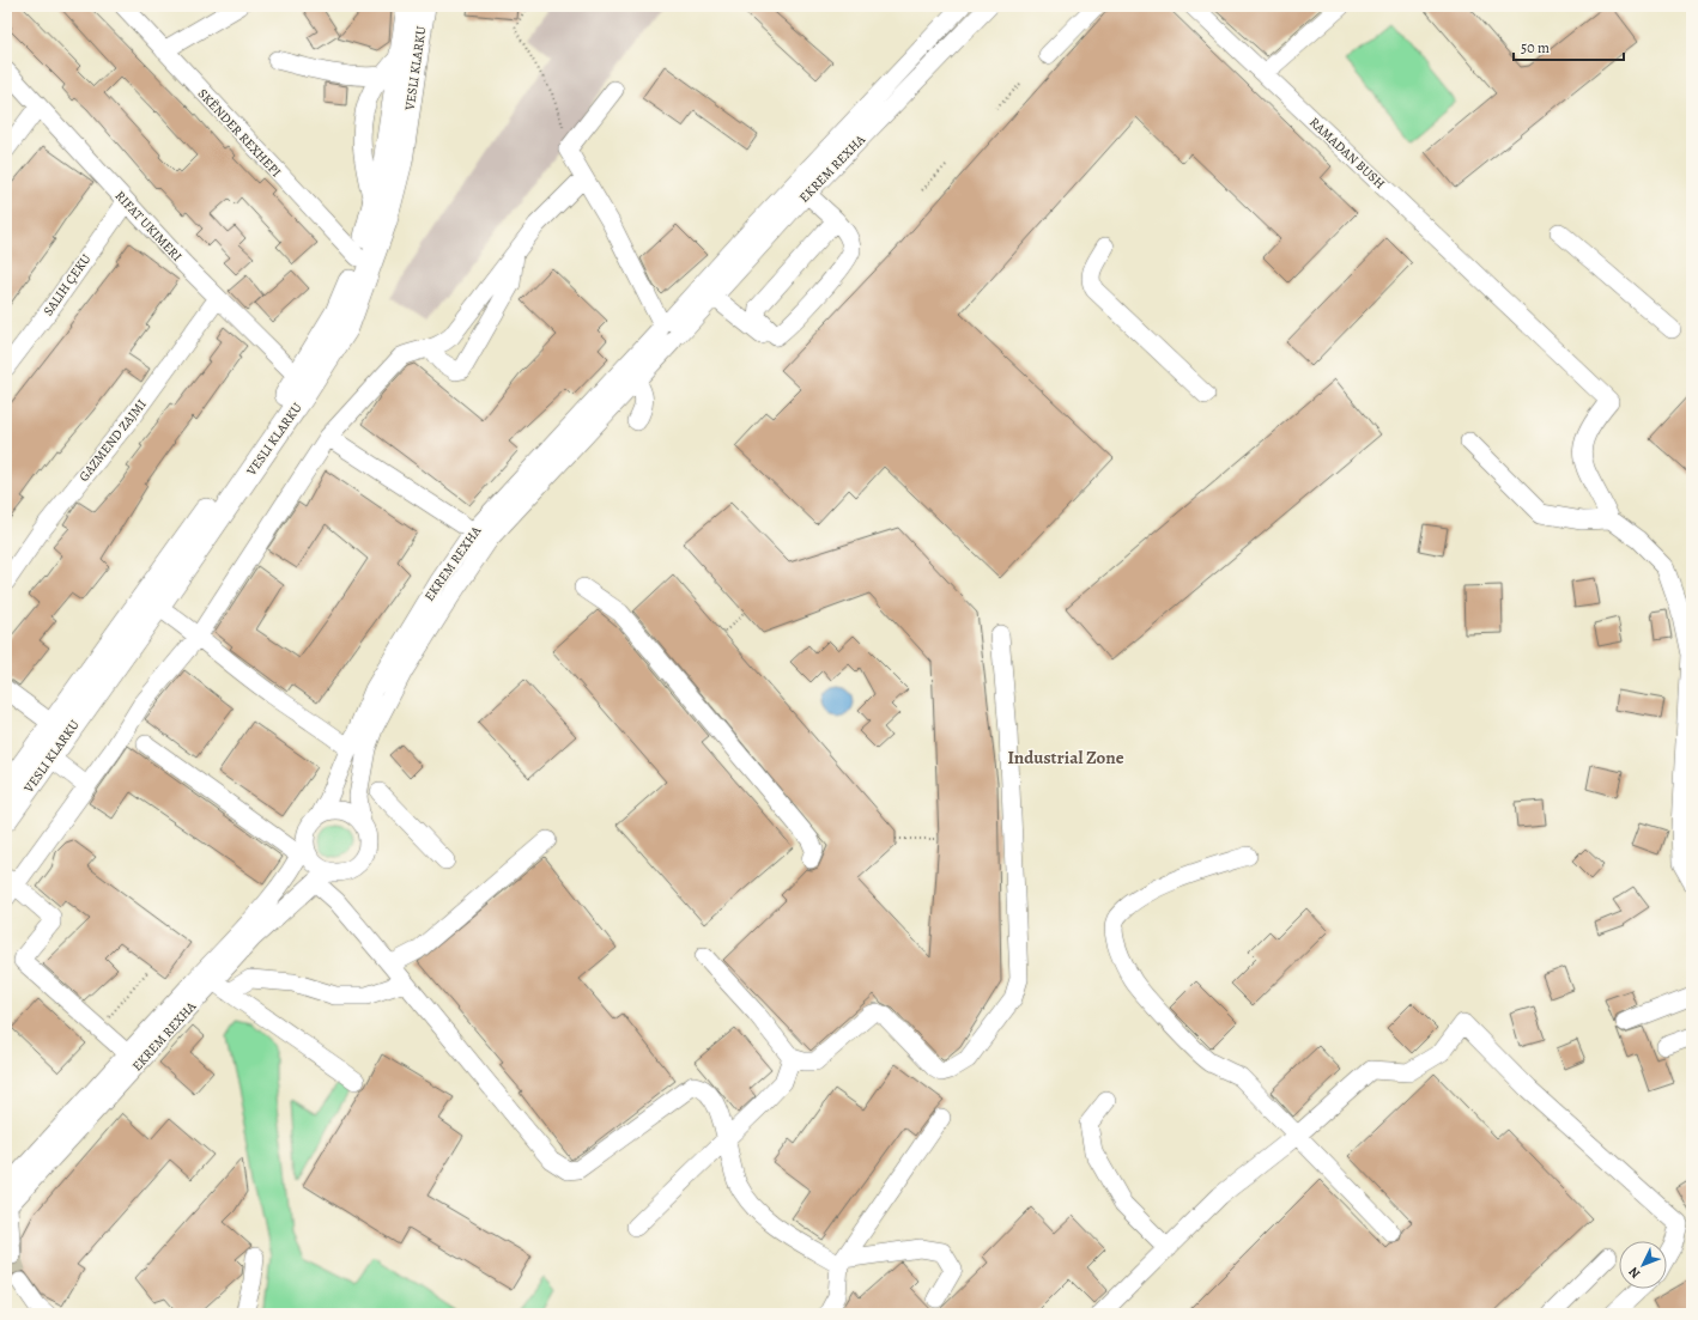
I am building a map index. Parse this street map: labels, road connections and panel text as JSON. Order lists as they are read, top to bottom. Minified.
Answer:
{"streets":{"main road":["VESLI KLARKU"],"street":["SKËNDER REXHEPI","RAMADAN BUSH","EKREM REXHA","RIFAT UKIMERI","SALIH ÇEKU","GAZMEND ZAJMI"]},"crossings":[["VESLI KLARKU","SKËNDER REXHEPI"],["VESLI KLARKU","RIFAT UKIMERI"],["RIFAT UKIMERI","SALIH ÇEKU"],["RIFAT UKIMERI","GAZMEND ZAJMI"]],"districts":["Industrial Zone"],"scale_bar":"50 m","north":"bottom left"}
